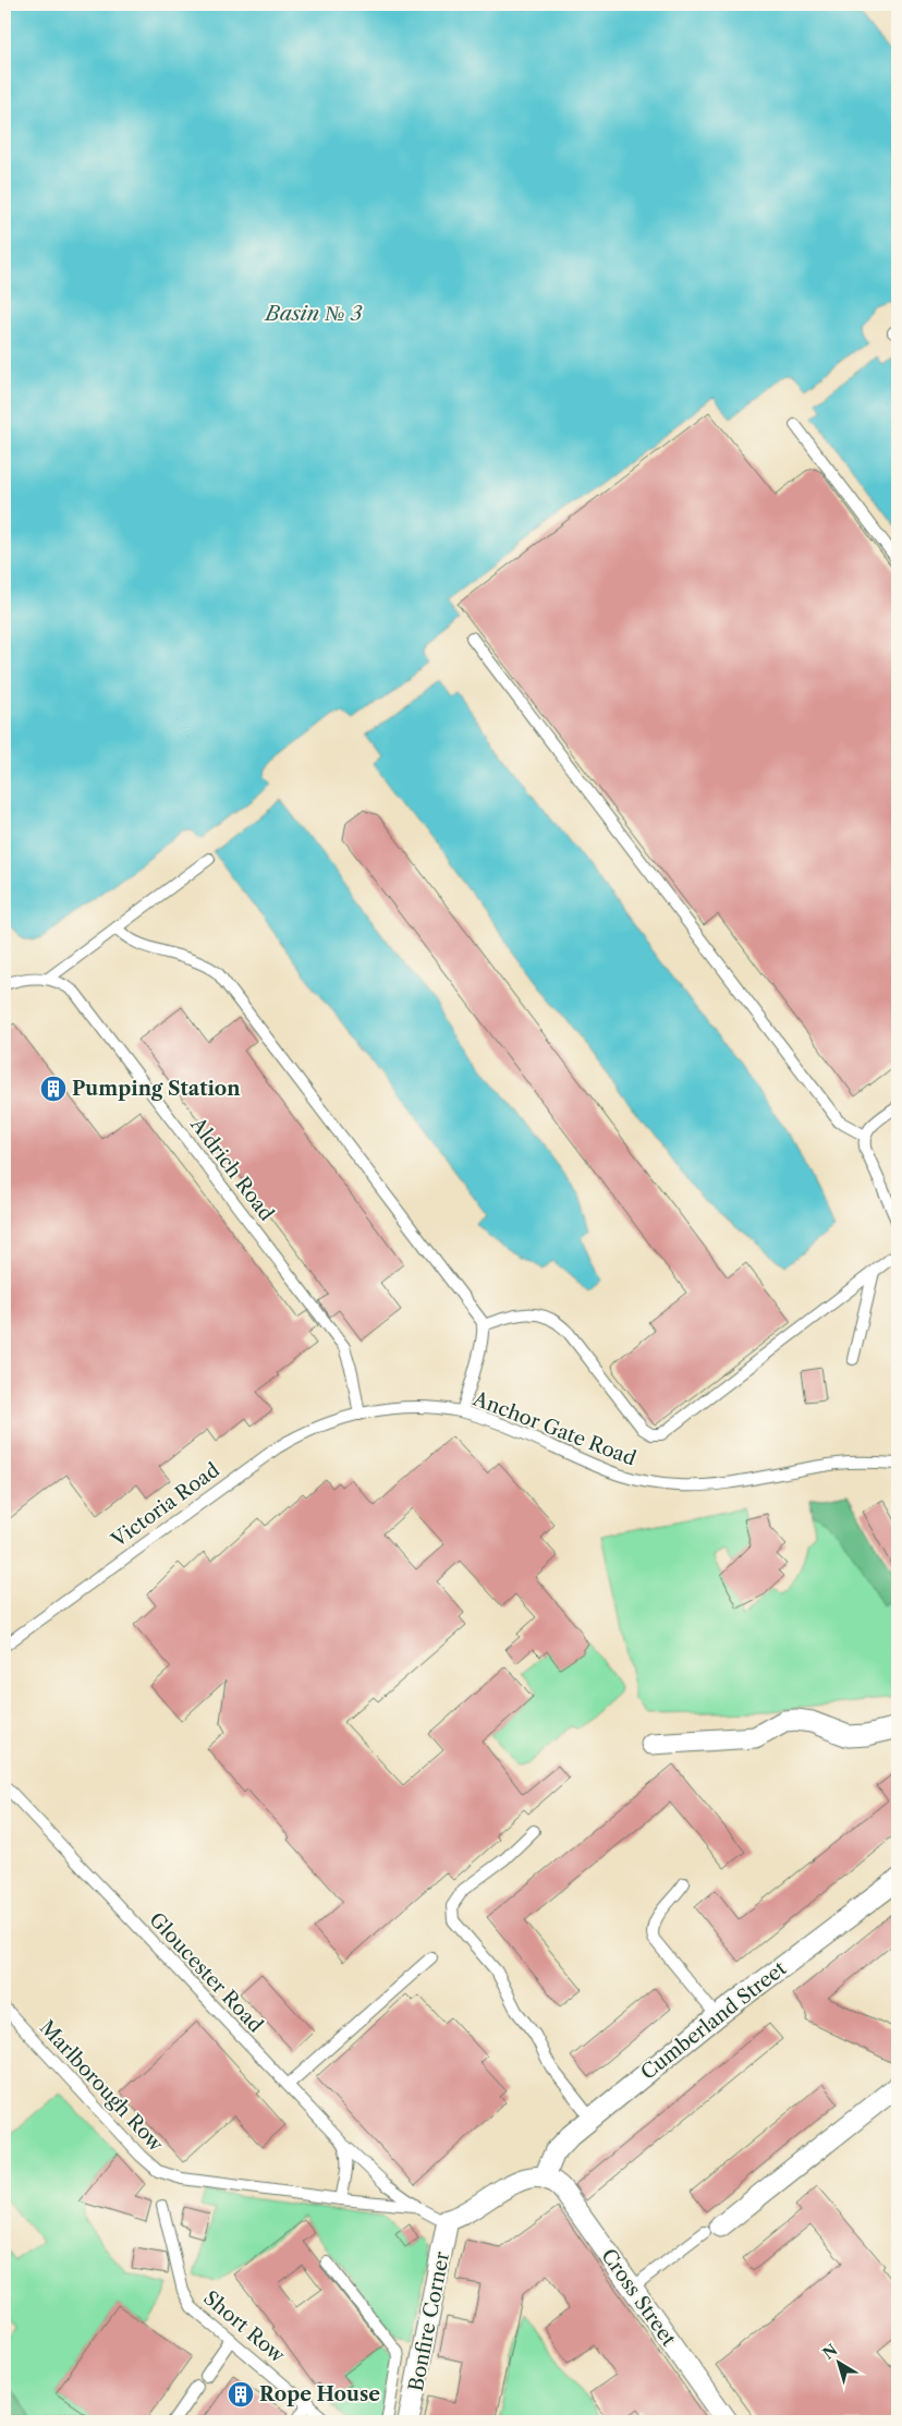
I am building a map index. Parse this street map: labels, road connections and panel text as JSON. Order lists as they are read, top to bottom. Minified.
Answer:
{"streets":{"street":["Cumberland Street","Cross Street","Bonfire Corner"],"lane":["Aldrich Road","Anchor Gate Road","Victoria Road","Gloucester Road","Marlborough Row","Short Row"]},"crossings":[["Aldrich Road","Anchor Gate Road"],["Aldrich Road","Victoria Road"],["Anchor Gate Road","Victoria Road"],["Gloucester Road","Marlborough Row"],["Cumberland Street","Cross Street"]],"water":["Basin № 3"],"places":{"building":["Pumping Station","Rope House"]},"north":"top left"}
